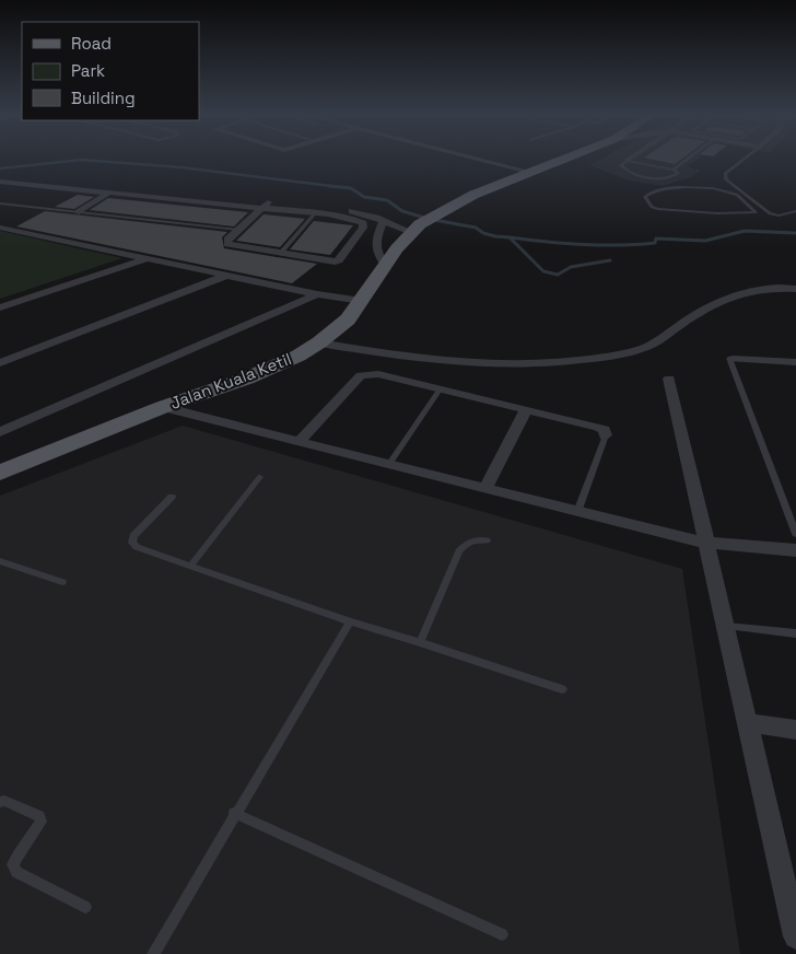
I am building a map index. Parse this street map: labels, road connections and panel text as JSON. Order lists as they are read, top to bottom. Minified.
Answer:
{"streets":{"main road":["Jalan Kuala Ketil"]},"legend":["Road","Park","Building"]}
